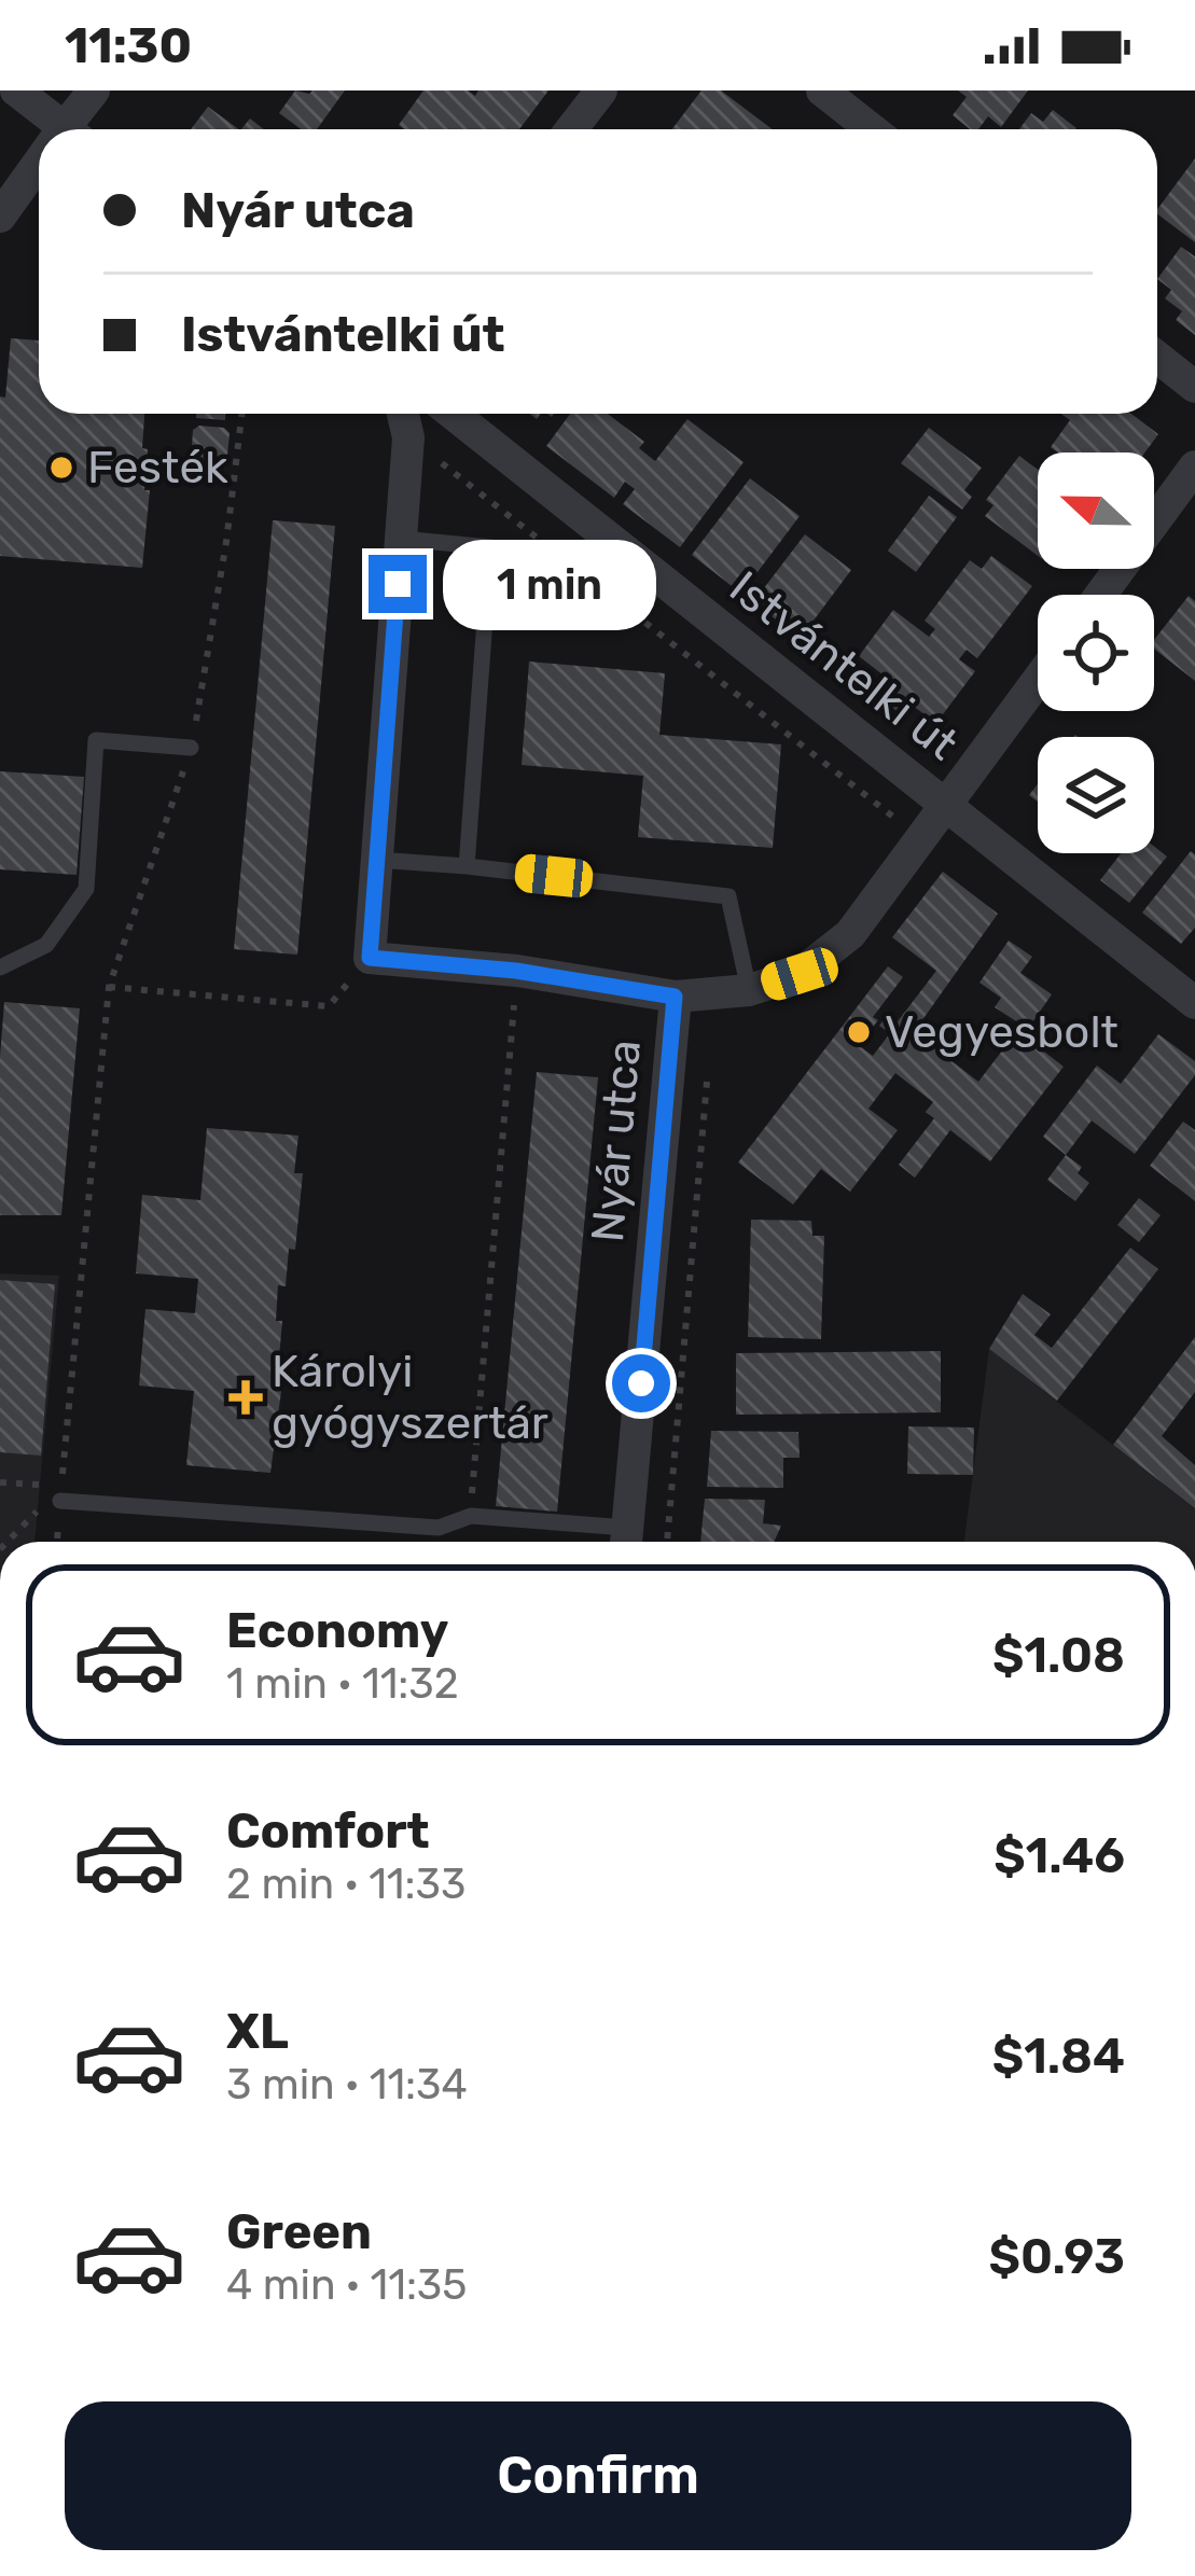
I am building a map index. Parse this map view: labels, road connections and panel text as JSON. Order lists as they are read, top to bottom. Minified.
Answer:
{"streets":{"street":["Istvántelki út","Nyár utca"]},"crossings":[["Istvántelki út","Nyár utca"]],"places":{"other":["Festék","Vegyesbolt"],"health":["Károlyi gyógyszertár"]},"north":"left","page":{"status":"11:30","banner":["Nyár utca","Istvántelki út"],"bubble":"1 min","list":[{"name":"Economy","note":"1 min · 11:32","value":"$1.08"},{"name":"Comfort","note":"2 min · 11:33","value":"$1.46"},{"name":"XL","note":"3 min · 11:34","value":"$1.84"},{"name":"Green","note":"4 min · 11:35","value":"$0.93"}],"buttons":"Confirm"}}
